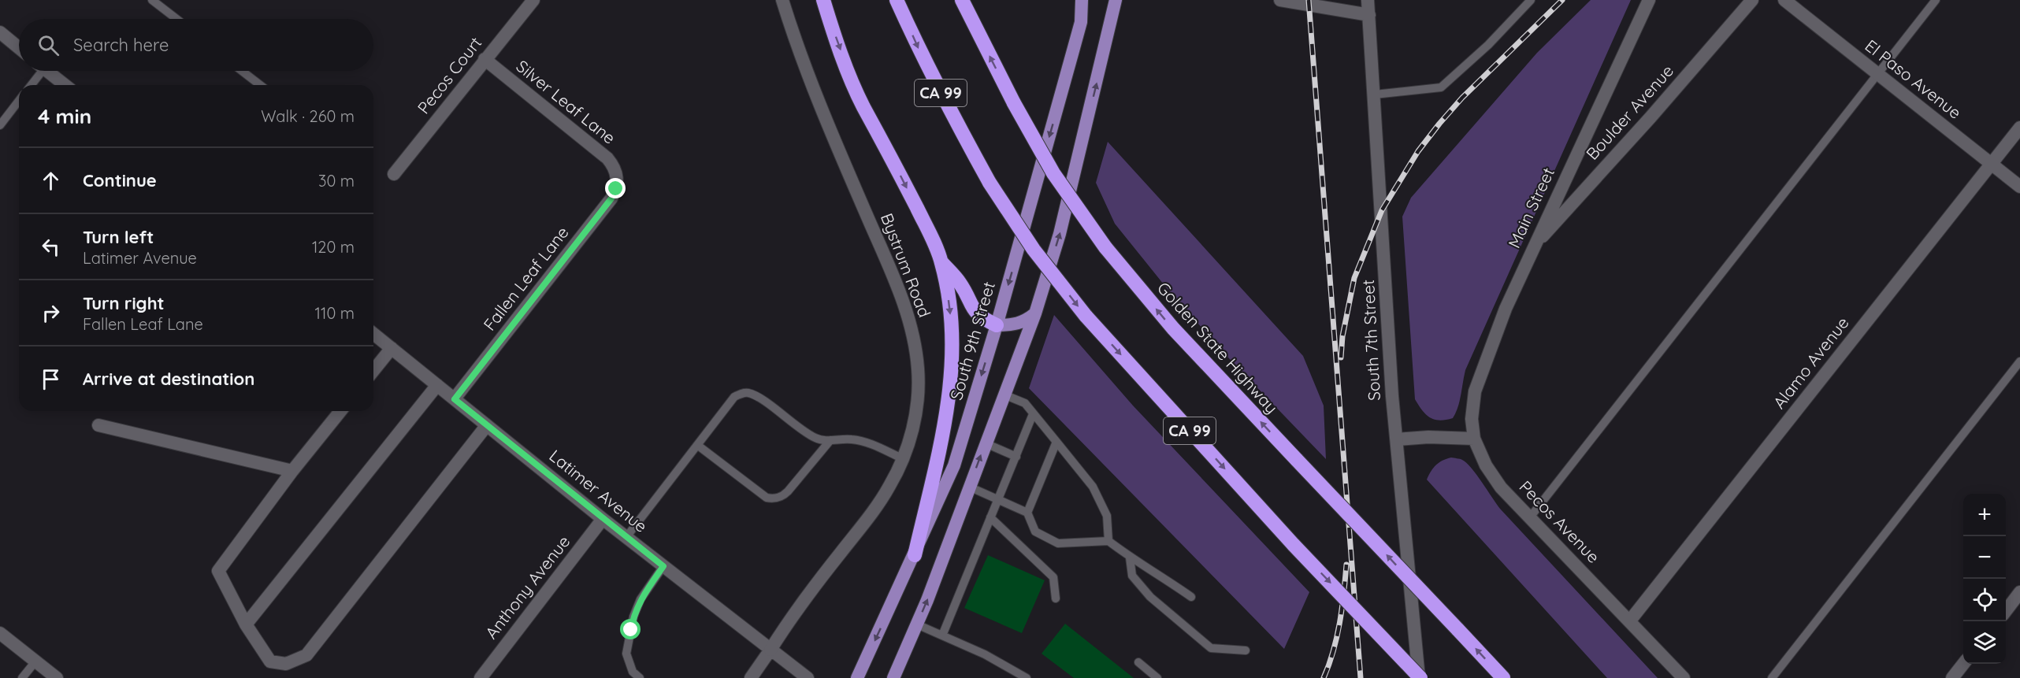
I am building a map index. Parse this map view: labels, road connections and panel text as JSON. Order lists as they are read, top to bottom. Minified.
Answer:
{"streets":{"highway":["CA 99","Golden State Highway"],"main road":["South 9th Street"],"street":["Pecos Court","El Paso Avenue","Silver Leaf Lane","Boulder Avenue","Main Street","Bystrum Road","Fallen Leaf Lane","South 7th Street","Alamo Avenue","Latimer Avenue","Pecos Avenue","Anthony Avenue"]},"crossings":[["Pecos Court","Silver Leaf Lane"],["El Paso Avenue","Alamo Avenue"],["CA 99","South 7th Street"],["Silver Leaf Lane","Fallen Leaf Lane"],["Boulder Avenue","Main Street"],["Main Street","Pecos Avenue"],["Bystrum Road","Latimer Avenue"],["Fallen Leaf Lane","Latimer Avenue"],["Alamo Avenue","Pecos Avenue"],["Latimer Avenue","Anthony Avenue"]],"page":{"search":"Search here","heading":["4 min","Walk · 260 m"],"list":[["Continue","30 m"],["Turn left","Latimer Avenue","120 m"],["Turn right","Fallen Leaf Lane","110 m"],"Arrive at destination"],"map_buttons":["+","−"]}}
